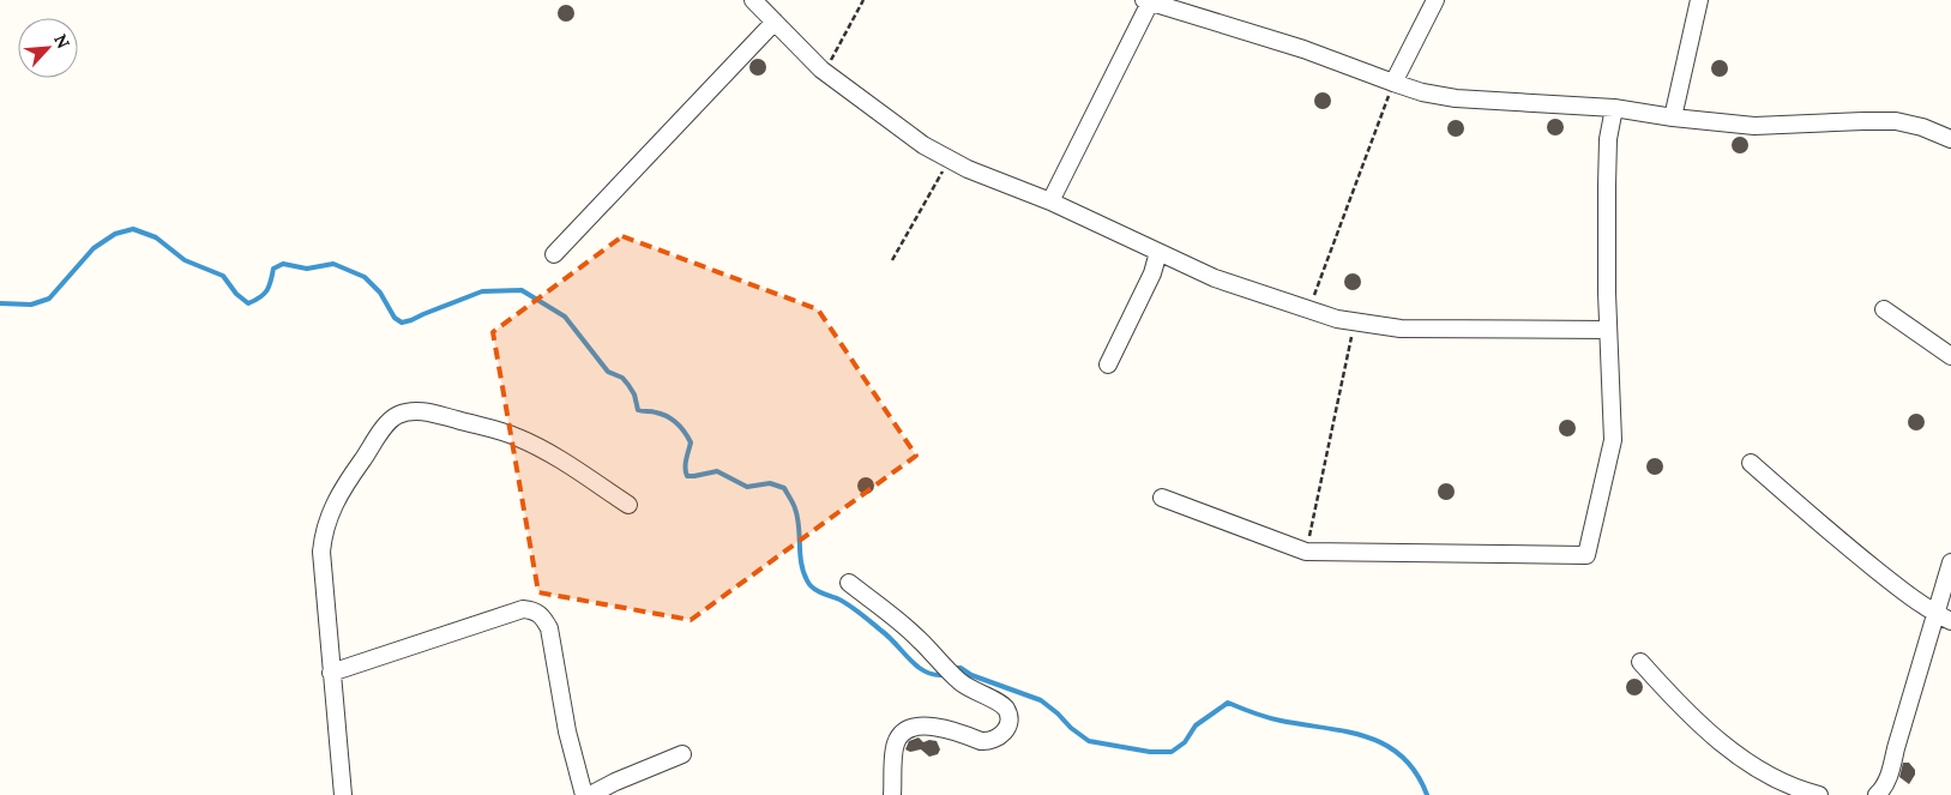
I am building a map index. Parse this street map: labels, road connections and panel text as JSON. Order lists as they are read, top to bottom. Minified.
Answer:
{"north":"top right"}
